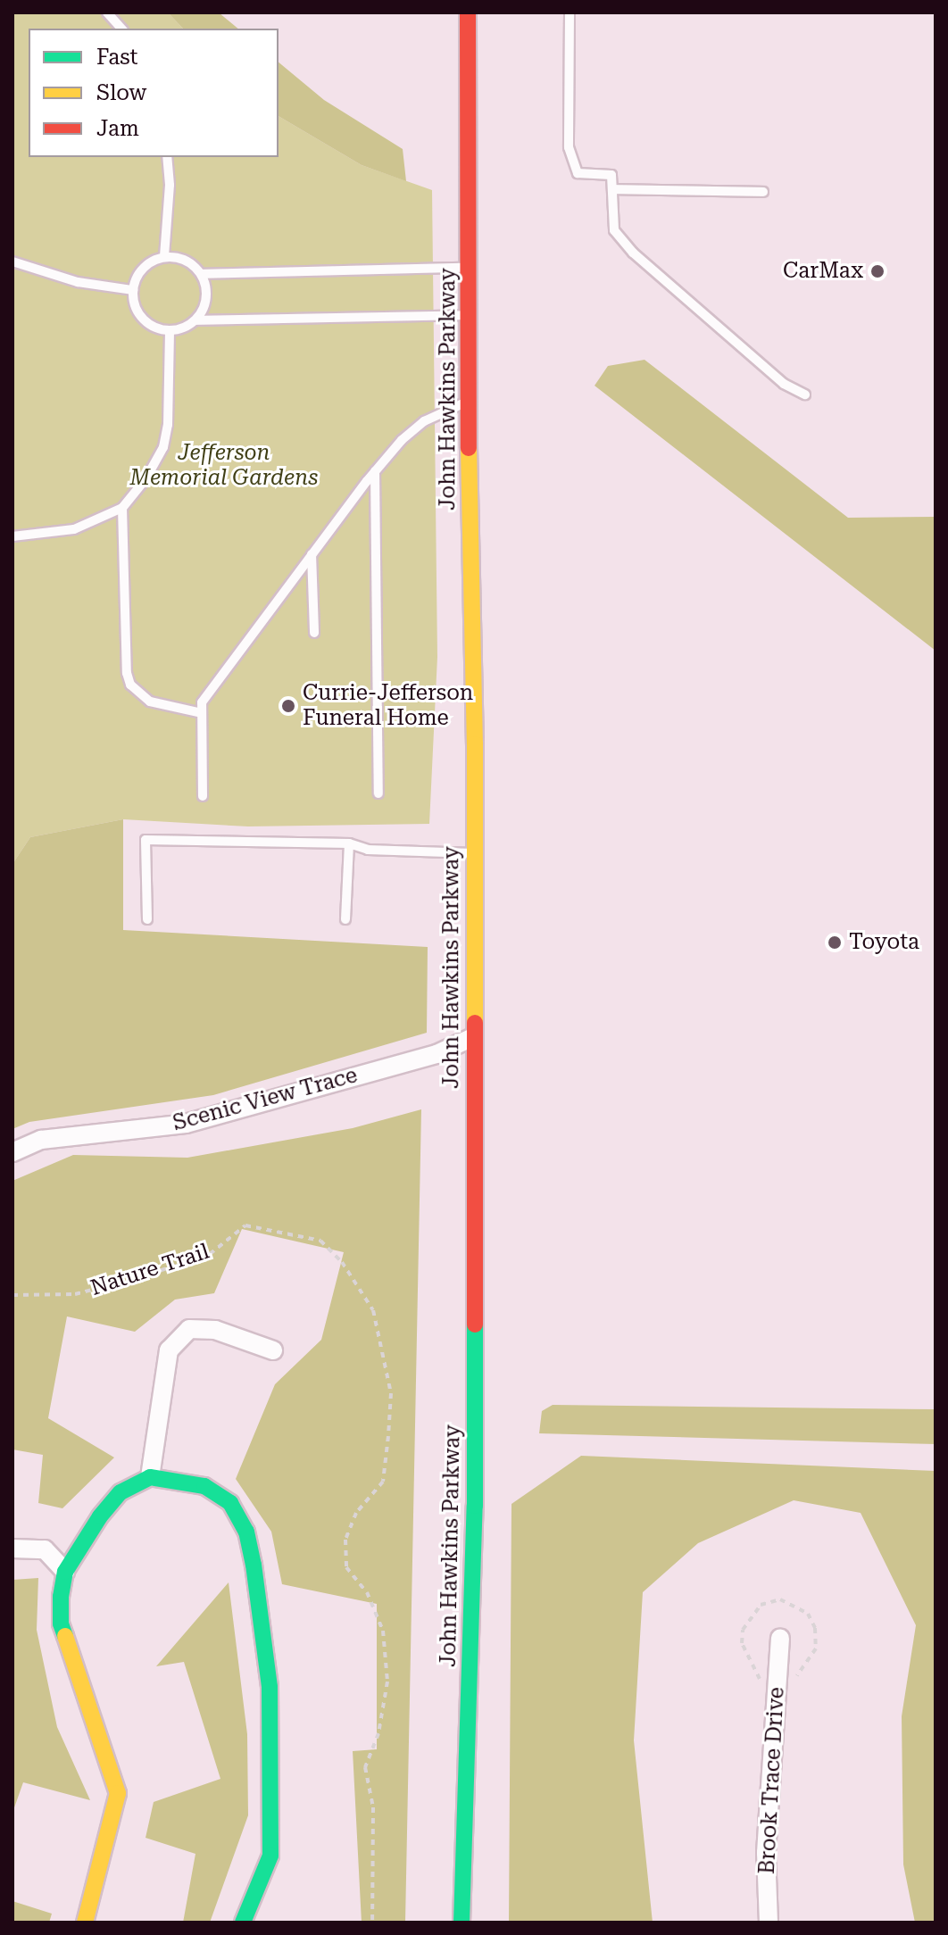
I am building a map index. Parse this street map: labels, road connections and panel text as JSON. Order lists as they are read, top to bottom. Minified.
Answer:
{"streets":{"main road":["John Hawkins Parkway"],"street":["Scenic View Trace","Brook Trace Drive"],"path":["Nature Trail"]},"crossings":[["John Hawkins Parkway","Scenic View Trace"]],"parks":["Jefferson Memorial Gardens"],"places":["CarMax","Currie-Jefferson Funeral Home","Toyota"],"legend":["Fast","Slow","Jam"]}
